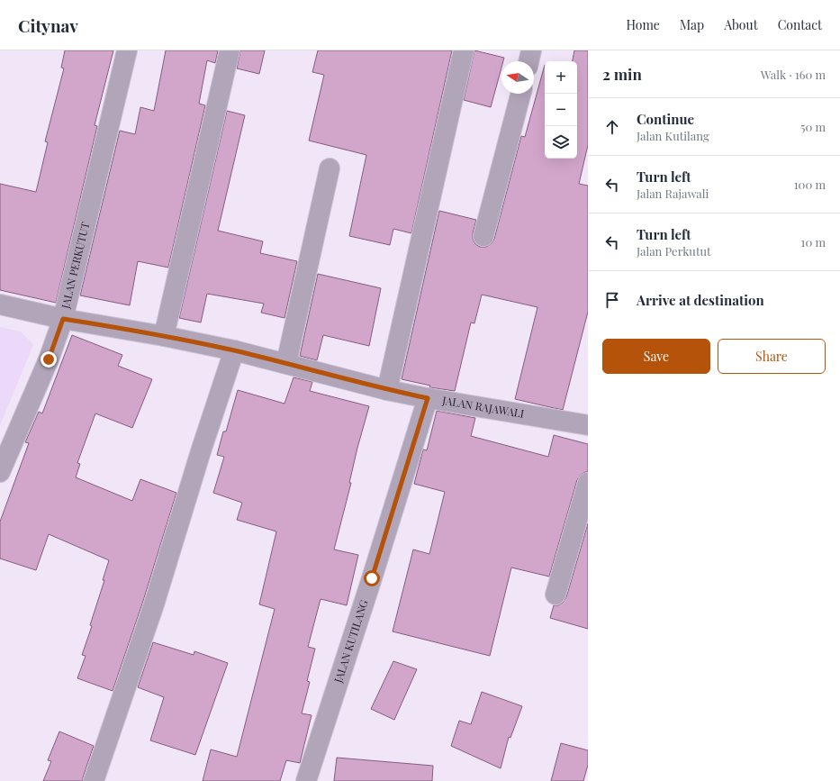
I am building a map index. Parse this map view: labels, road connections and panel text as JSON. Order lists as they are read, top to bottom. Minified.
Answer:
{"streets":{"street":["JALAN PERKUTUT","JALAN RAJAWALI","JALAN KUTILANG"]},"crossings":[["JALAN PERKUTUT","JALAN RAJAWALI"],["JALAN RAJAWALI","JALAN KUTILANG"]],"north":"left","page":{"header":"Citynav","nav":["Home","Map","About","Contact"],"heading":["2 min","Walk · 160 m"],"map_buttons":["+","−"],"list":[["Continue","Jalan Kutilang","50 m"],["Turn left","Jalan Rajawali","100 m"],["Turn left","Jalan Perkutut","10 m"],"Arrive at destination"],"buttons":["Save","Share"]}}
